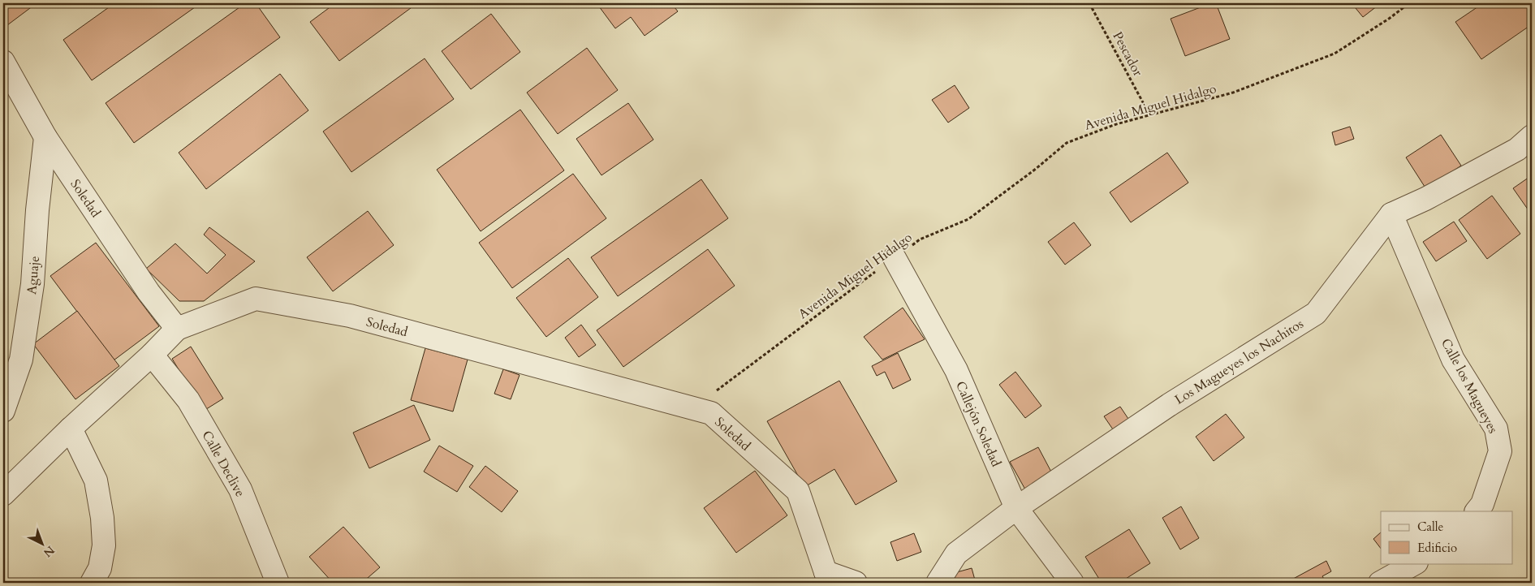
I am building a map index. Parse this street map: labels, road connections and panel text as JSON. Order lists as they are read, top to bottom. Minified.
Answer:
{"streets":{"street":["Soledad","Aguaje","Los Magueyes los Nachitos","Calle los Magueyes","Callejón Soledad","Calle Declive"],"path":["Pescador","Avenida Miguel Hidalgo"]},"crossings":[["Pescador","Avenida Miguel Hidalgo"],["Avenida Miguel Hidalgo","Soledad"],["Avenida Miguel Hidalgo","Callejón Soledad"],["Soledad","Aguaje"],["Los Magueyes los Nachitos","Calle los Magueyes"],["Los Magueyes los Nachitos","Callejón Soledad"]],"legend":["Calle","Edificio"],"north":"bottom right"}
